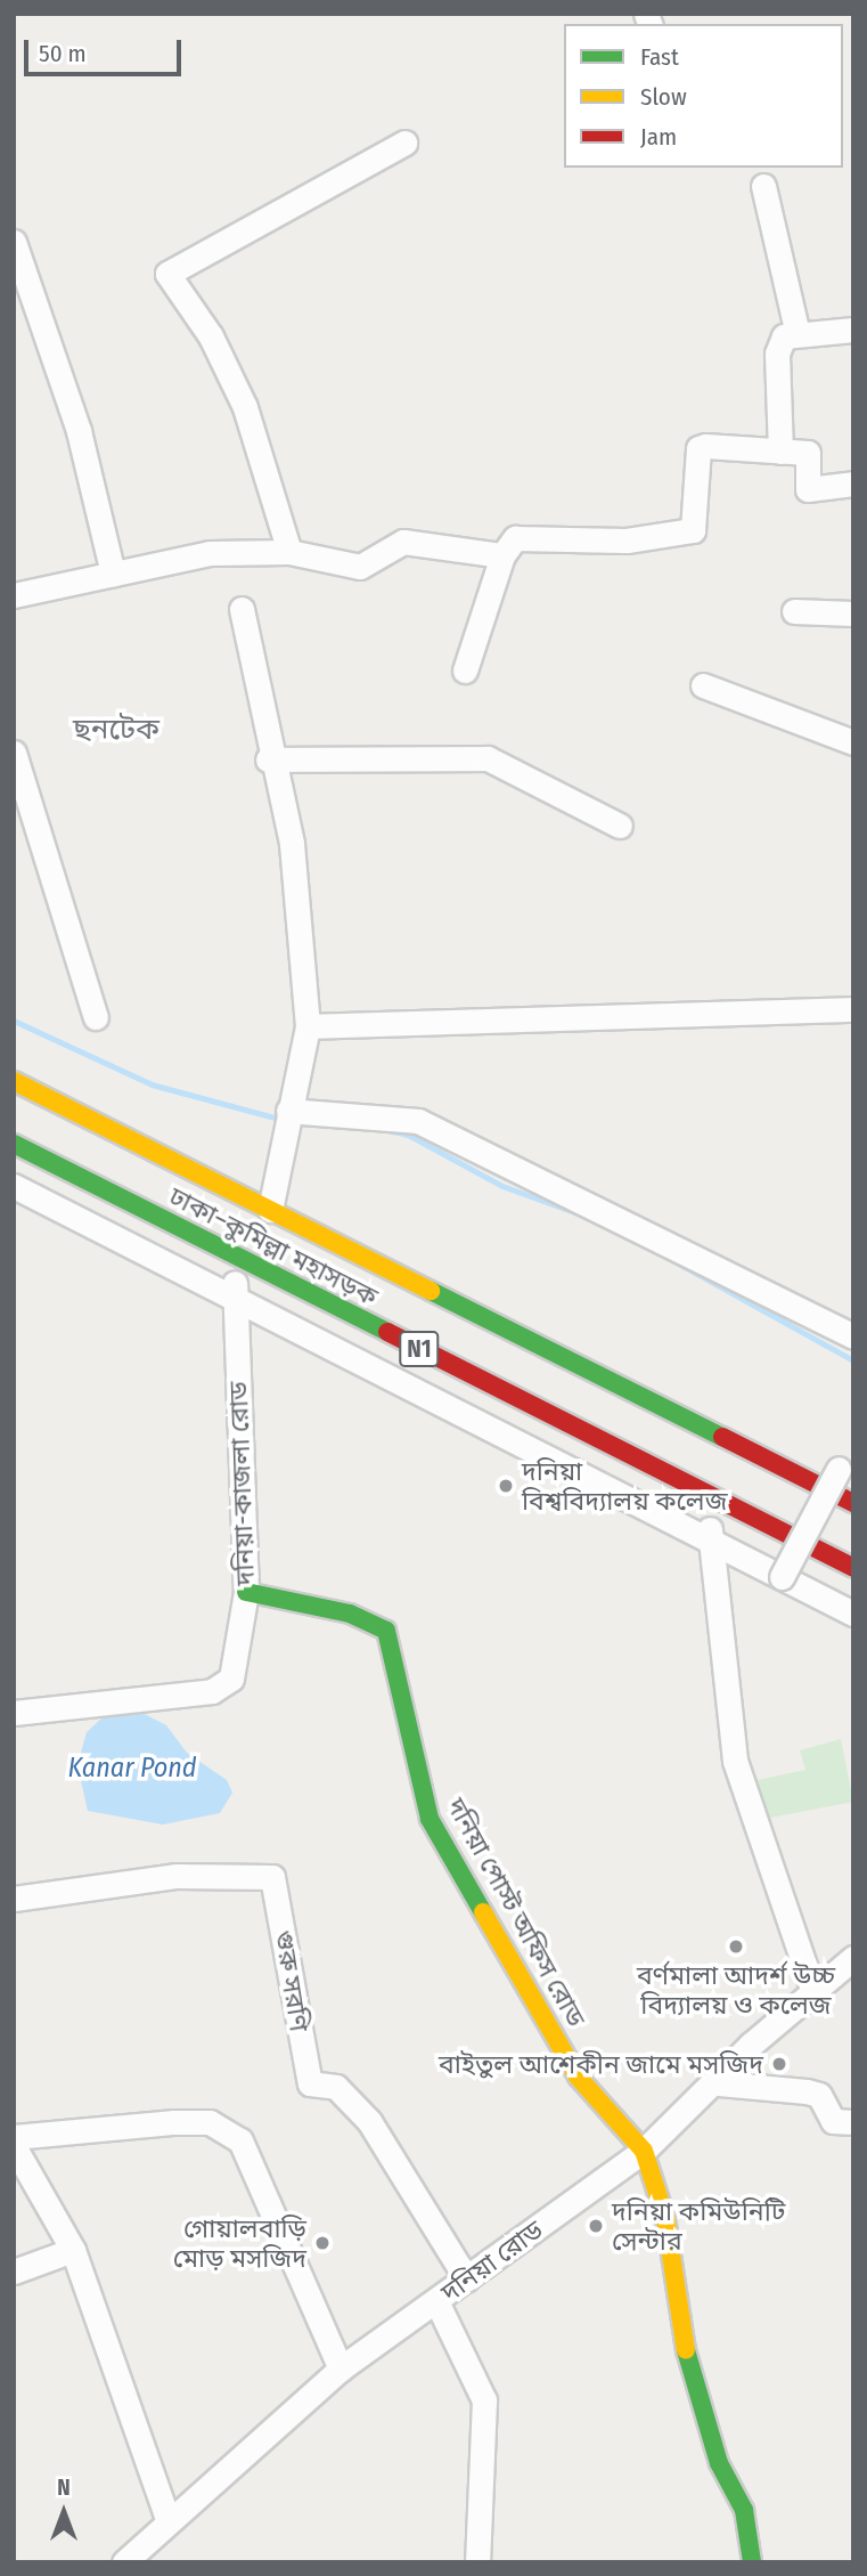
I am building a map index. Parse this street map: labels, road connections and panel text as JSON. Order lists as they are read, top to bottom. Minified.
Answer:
{"streets":{"main road":["ঢাকা–কুমিল্লা মহাসড়ক","N1","দনিয়া পোস্ট অফিস রোড"],"street":["দনিয়া-কাজলা রোড","গুরু সরণি","দনিয়া রোড"]},"crossings":[["ঢাকা–কুমিল্লা মহাসড়ক","দনিয়া-কাজলা রোড"],["দনিয়া-কাজলা রোড","দনিয়া পোস্ট অফিস রোড"],["দনিয়া পোস্ট অফিস রোড","দনিয়া রোড"],["গুরু সরণি","দনিয়া রোড"]],"districts":["ছনটেক"],"water":["Kanar Pond"],"places":["দনিয়া বিশ্ববিদ্যালয় কলেজ","বর্ণমালা আদর্শ উচ্চ বিদ্যালয় ও কলেজ","বাইতুল আশেকীন জামে মসজিদ","দনিয়া কমিউনিটি সেন্টার","গোয়ালবাড়ি মোড় মসজিদ"],"legend":["Fast","Slow","Jam"],"scale_bar":"50 m","north":"top"}
